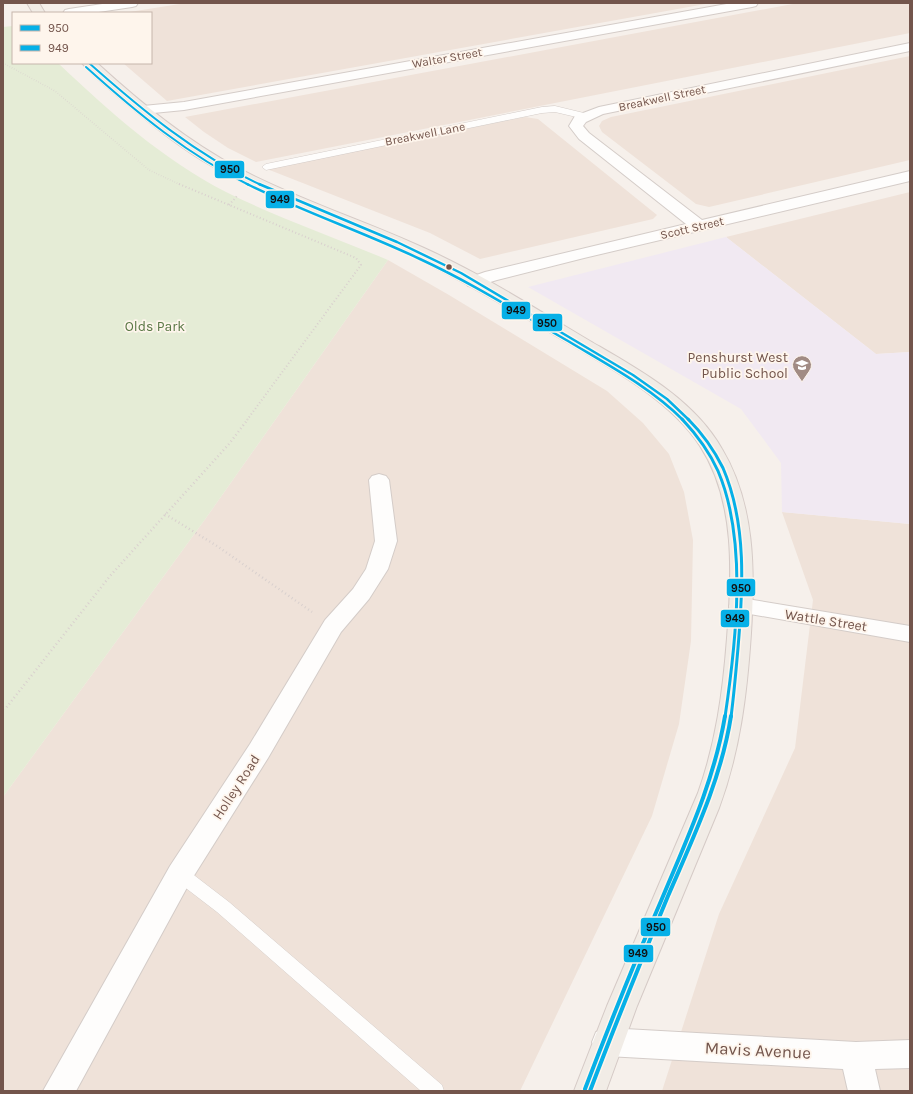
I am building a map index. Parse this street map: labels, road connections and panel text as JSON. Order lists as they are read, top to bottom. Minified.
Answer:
{"streets":{"street":["Walter Street","Breakwell Street","Scott Street","Wattle Street","Holley Road","Mavis Avenue"],"lane":["Breakwell Lane"]},"crossings":[["Breakwell Street","Breakwell Lane"]],"parks":["Olds Park"],"places":{"school or university":["Penshurst West Public School"]},"lines":["transit line 950","transit line 949"],"legend":["950","949"]}
